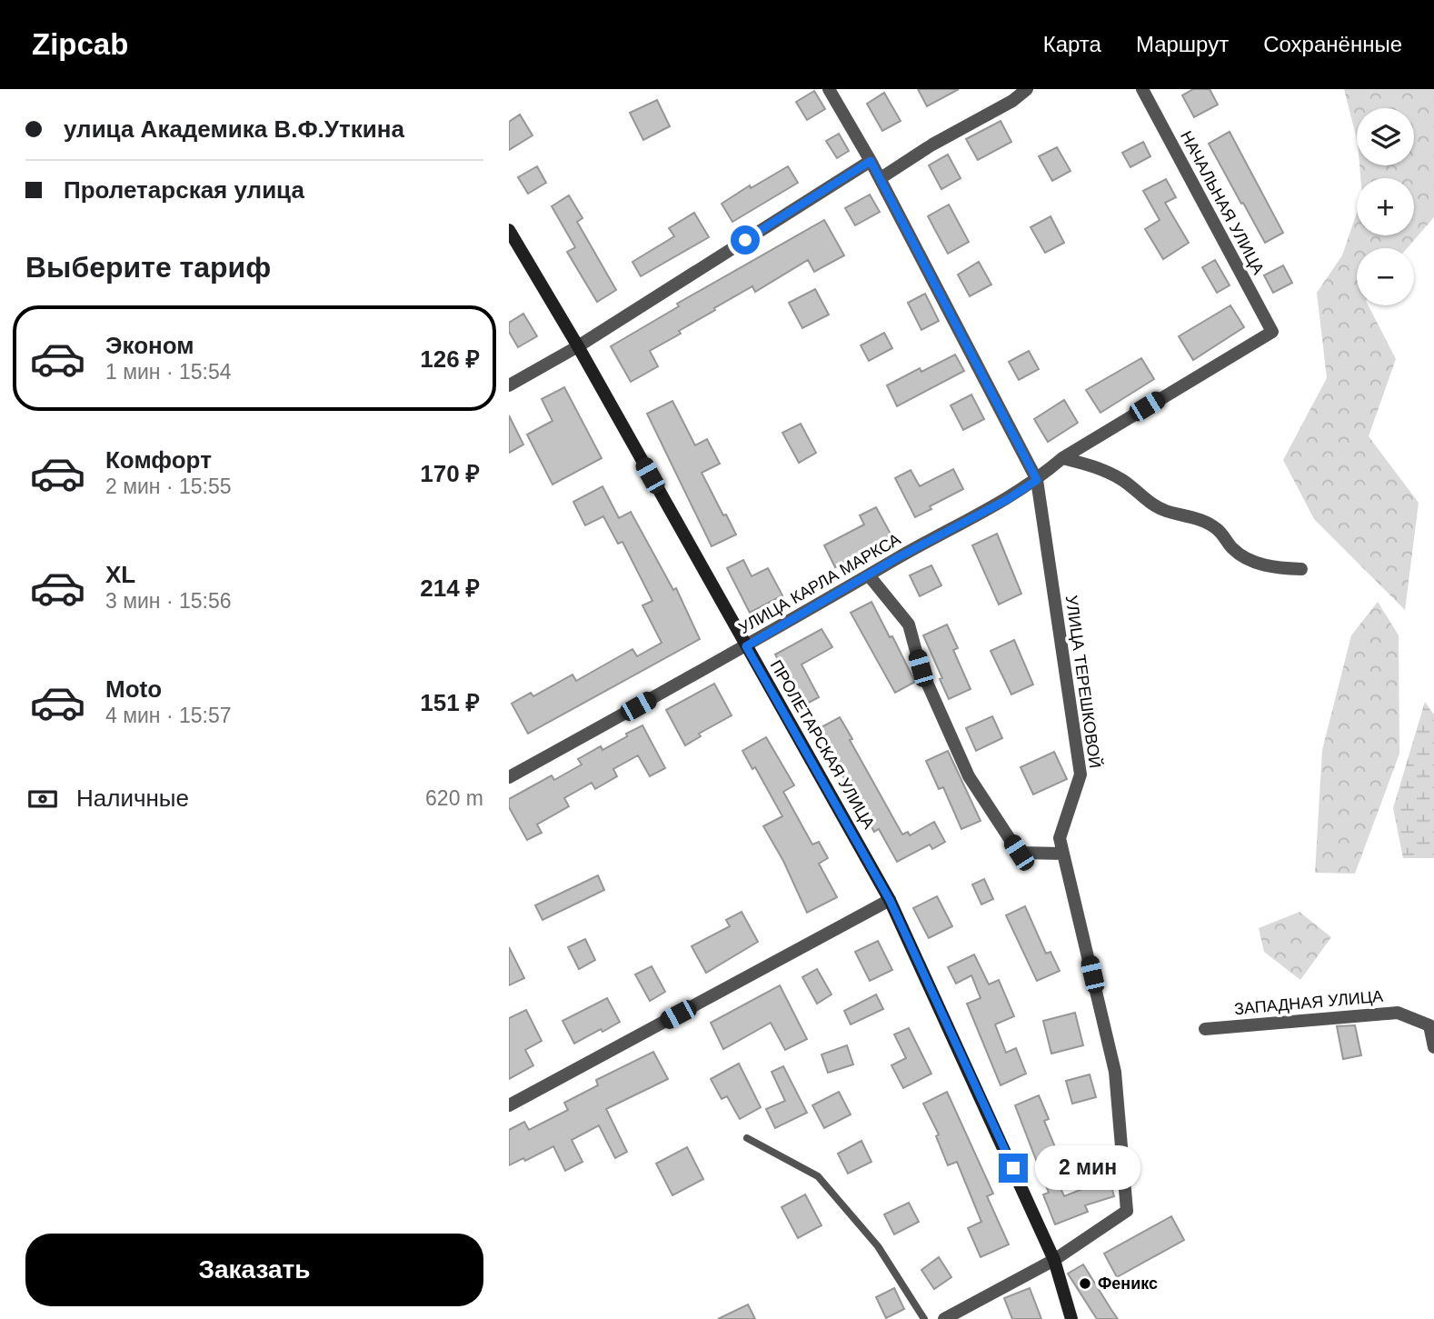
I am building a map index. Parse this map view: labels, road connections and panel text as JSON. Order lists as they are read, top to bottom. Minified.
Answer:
{"streets":{"main road":["ПРОЛЕТАРСКАЯ УЛИЦА"],"street":["НАЧАЛЬНАЯ УЛИЦА","УЛИЦА КАРЛА МАРКСА","УЛИЦА ТЕРЕШКОВОЙ","ЗАПАДНАЯ УЛИЦА"]},"crossings":[["НАЧАЛЬНАЯ УЛИЦА","УЛИЦА КАРЛА МАРКСА"],["УЛИЦА КАРЛА МАРКСА","УЛИЦА ТЕРЕШКОВОЙ"],["УЛИЦА КАРЛА МАРКСА","ПРОЛЕТАРСКАЯ УЛИЦА"],["УЛИЦА ТЕРЕШКОВОЙ","ПРОЛЕТАРСКАЯ УЛИЦА"]],"places":["Феникс"],"page":{"header":"Zipcab","nav":["Карта","Маршрут","Сохранённые"],"banner":["улица Академика В.Ф.Уткина","Пролетарская улица"],"map_buttons":["+","−"],"heading":"Выберите тариф","list":[{"name":"Эконом","note":"1 мин · 15:54","value":"126 ₽"},{"name":"Комфорт","note":"2 мин · 15:55","value":"170 ₽"},{"name":"XL","note":"3 мин · 15:56","value":"214 ₽"},{"name":"Moto","note":"4 мин · 15:57","value":"151 ₽"}],"pay":["Наличные","620 m"],"bubble":"2 мин","buttons":"Заказать"}}
